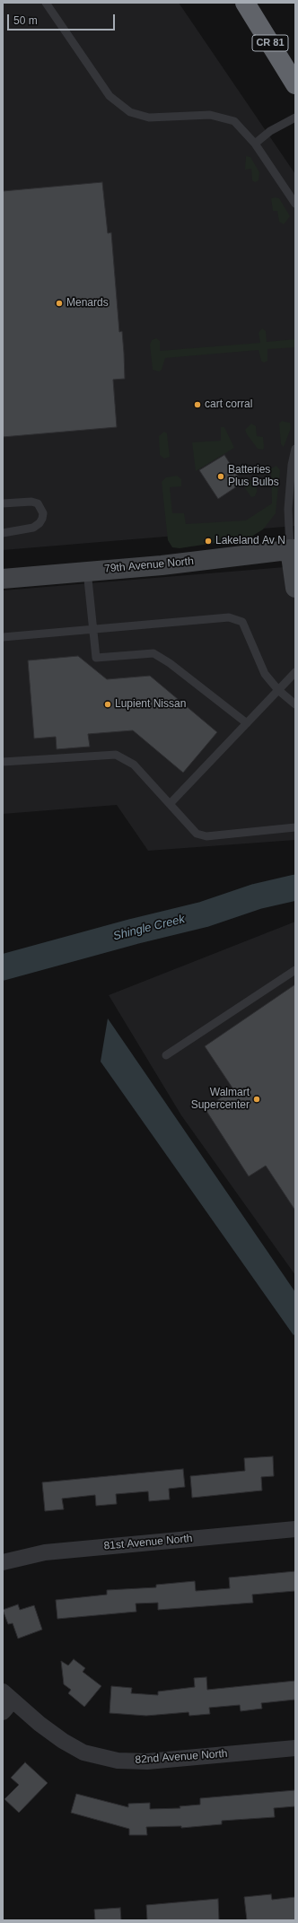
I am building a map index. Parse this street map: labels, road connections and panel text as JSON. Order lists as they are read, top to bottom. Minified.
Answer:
{"streets":{"highway":["CR 81"],"street":["79th Avenue North","81st Avenue North","82nd Avenue North"]},"water":["Shingle Creek"],"places":["Menards","cart corral","Batteries Plus Bulbs","Lakeland Av N","Lupient Nissan","Walmart Supercenter"],"scale_bar":"50 m"}
